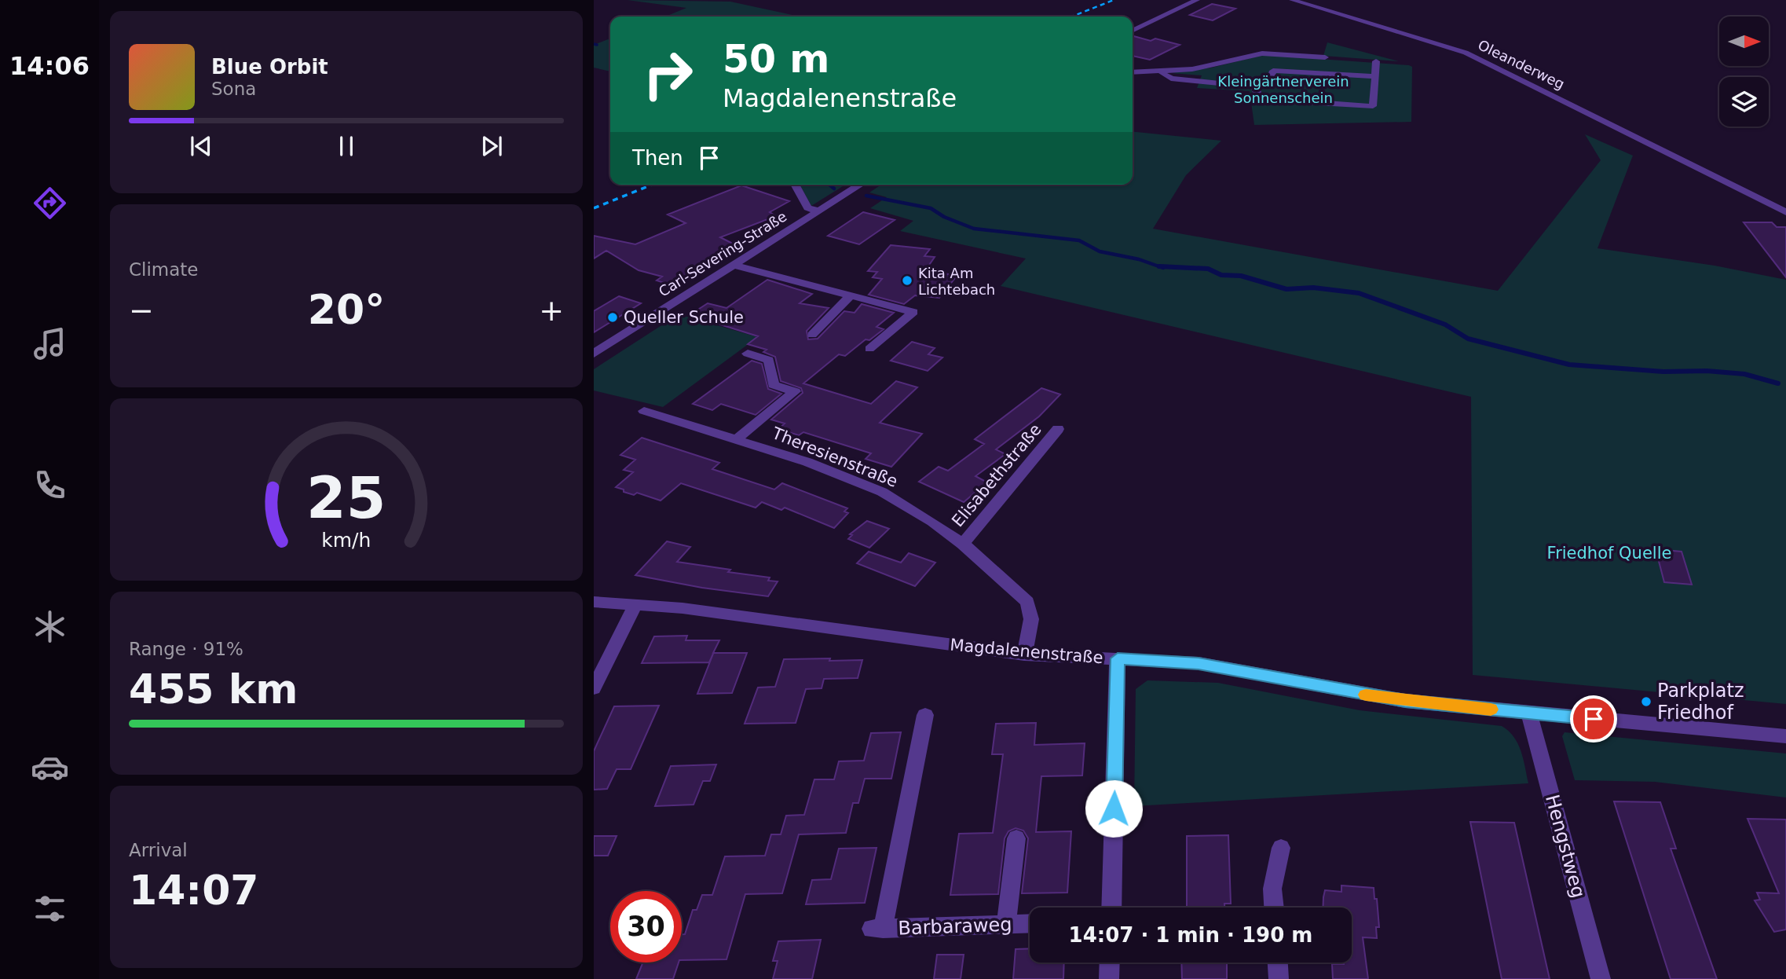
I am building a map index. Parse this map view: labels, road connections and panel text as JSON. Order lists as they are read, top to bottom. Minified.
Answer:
{"streets":{"street":["Oleanderweg","Carl-Severing-Straße","Theresienstraße","Elisabethstraße","Magdalenenstraße","Hengstweg","Barbaraweg"]},"crossings":[["Theresienstraße","Elisabethstraße"],["Theresienstraße","Magdalenenstraße"],["Magdalenenstraße","Hengstweg"]],"parks":["Kleingärtnerverein Sonnenschein","Friedhof Quelle"],"places":["Kita Am Lichtebach","Queller Schule","Parkplatz Friedhof"],"north":"right","page":{"tabs":"14:06","turn":["50 m","Magdalenenstraße"],"song":["Blue Orbit","Sona"],"then":"Then","tile":["Climate",["Range · 91%","455 km"],["Arrival","14:07"]],"heat":["−","20°","+"],"limit":"30","trip":"14:07 · 1 min · 190 m","gauge":["25","km/h"]}}
